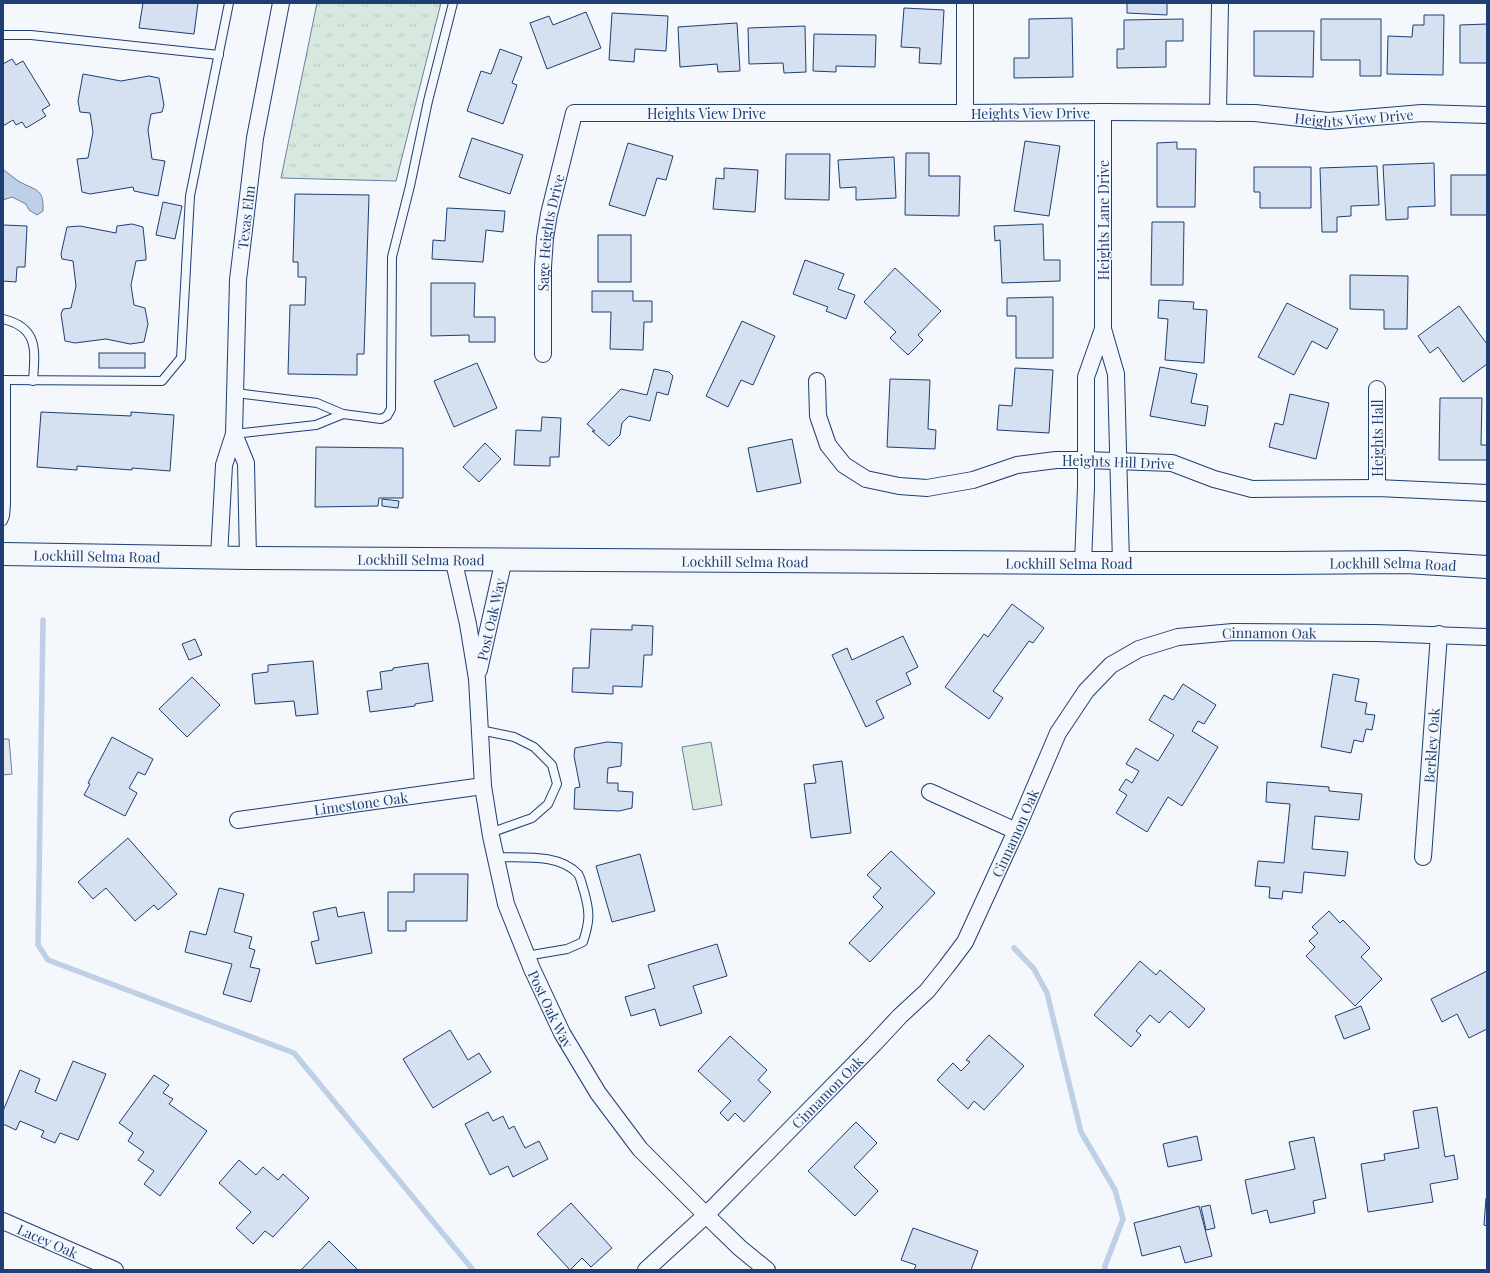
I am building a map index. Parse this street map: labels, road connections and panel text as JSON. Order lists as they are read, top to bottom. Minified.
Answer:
{"streets":{"main road":["Lockhill Selma Road"],"street":["Heights View Drive","Texas Elm","Heights Lane Drive","Sage Heights Drive","Heights Hall","Heights Hill Drive","Post Oak Way","Cinnamon Oak","Berkley Oak","Limestone Oak","Lacey Oak"]},"crossings":[["Heights View Drive","Heights Lane Drive"],["Heights View Drive","Sage Heights Drive"],["Texas Elm","Lockhill Selma Road"],["Heights Lane Drive","Heights Hill Drive"],["Heights Lane Drive","Lockhill Selma Road"],["Heights Hall","Heights Hill Drive"],["Lockhill Selma Road","Post Oak Way"],["Post Oak Way","Cinnamon Oak"],["Post Oak Way","Limestone Oak"],["Cinnamon Oak","Berkley Oak"]]}
